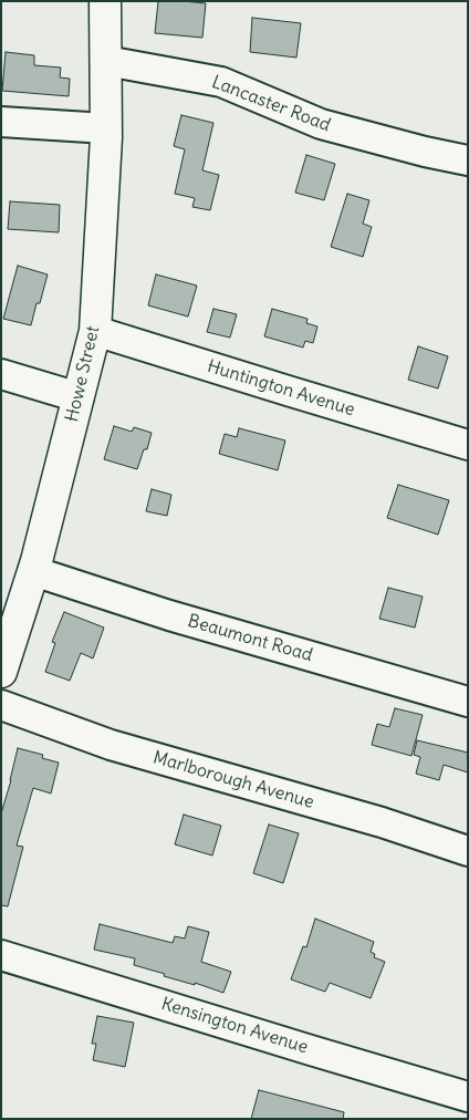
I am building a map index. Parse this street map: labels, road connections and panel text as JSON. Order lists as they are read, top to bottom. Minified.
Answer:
{"streets":{"main road":["Howe Street"],"street":["Lancaster Road","Huntington Avenue","Beaumont Road","Marlborough Avenue","Kensington Avenue"]},"crossings":[["Lancaster Road","Howe Street"],["Howe Street","Huntington Avenue"],["Howe Street","Beaumont Road"]]}
